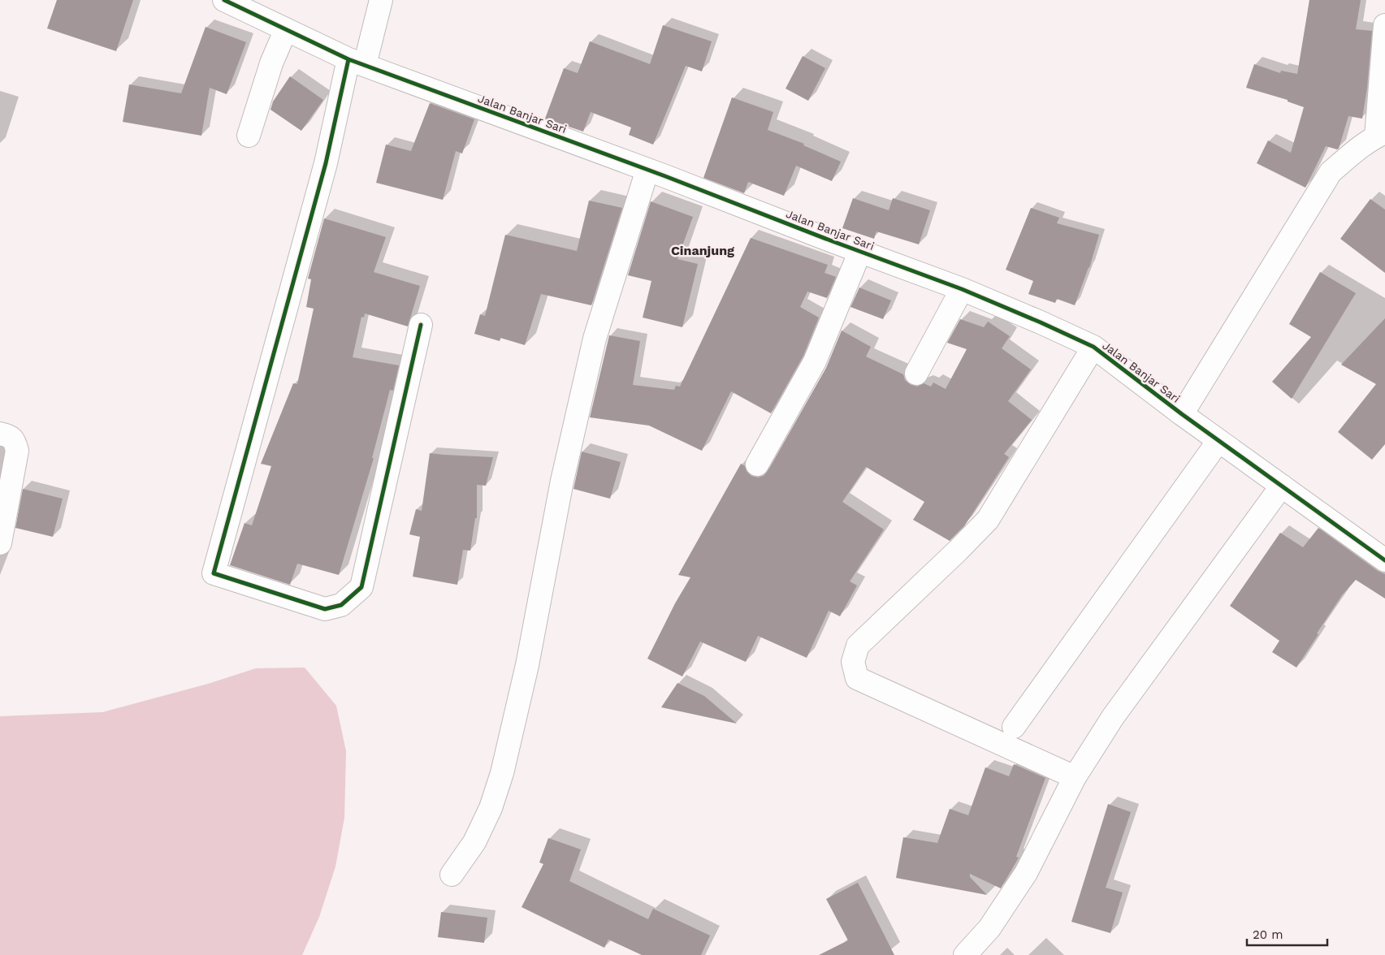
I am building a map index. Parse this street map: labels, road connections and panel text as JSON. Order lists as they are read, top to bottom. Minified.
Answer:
{"streets":{"street":["Jalan Banjar Sari"]},"districts":["Cinanjung"],"scale_bar":"20 m"}
